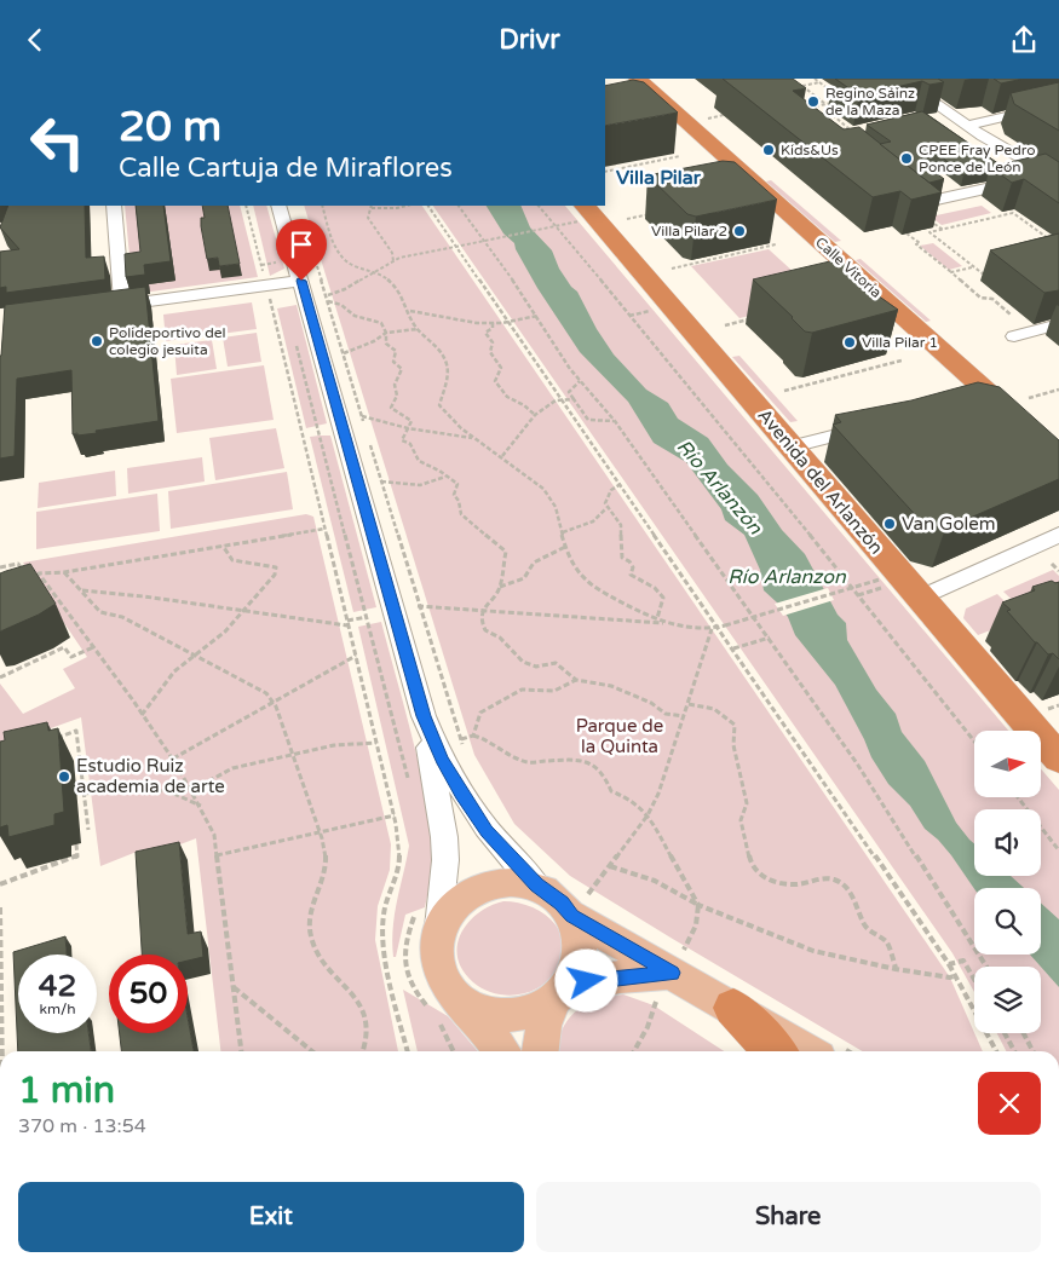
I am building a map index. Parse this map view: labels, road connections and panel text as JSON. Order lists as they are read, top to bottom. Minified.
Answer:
{"streets":{"highway":["Calle Vitoria","Avenida del Arlanzón"]},"districts":["Villa Pilar"],"water":["Río Arlanzón","Río Arlanzon"],"parks":["Parque de la Quinta"],"places":["Regino Sáinz de la Maza","Kids&Us","CPEE Fray Pedro Ponce de León","Villa Pilar 2","Polideportivo del colegio jesuita","Villa Pilar 1","Van Golem","Estudio Ruiz academia de arte"],"north":"right","page":{"header":"Drivr","turn":["20 m","Calle Cartuja de Miraflores"],"speed":"42 km/h","limit":"50","heading":["1 min","370 m · 13:54"],"buttons":["Exit","Share"]}}
